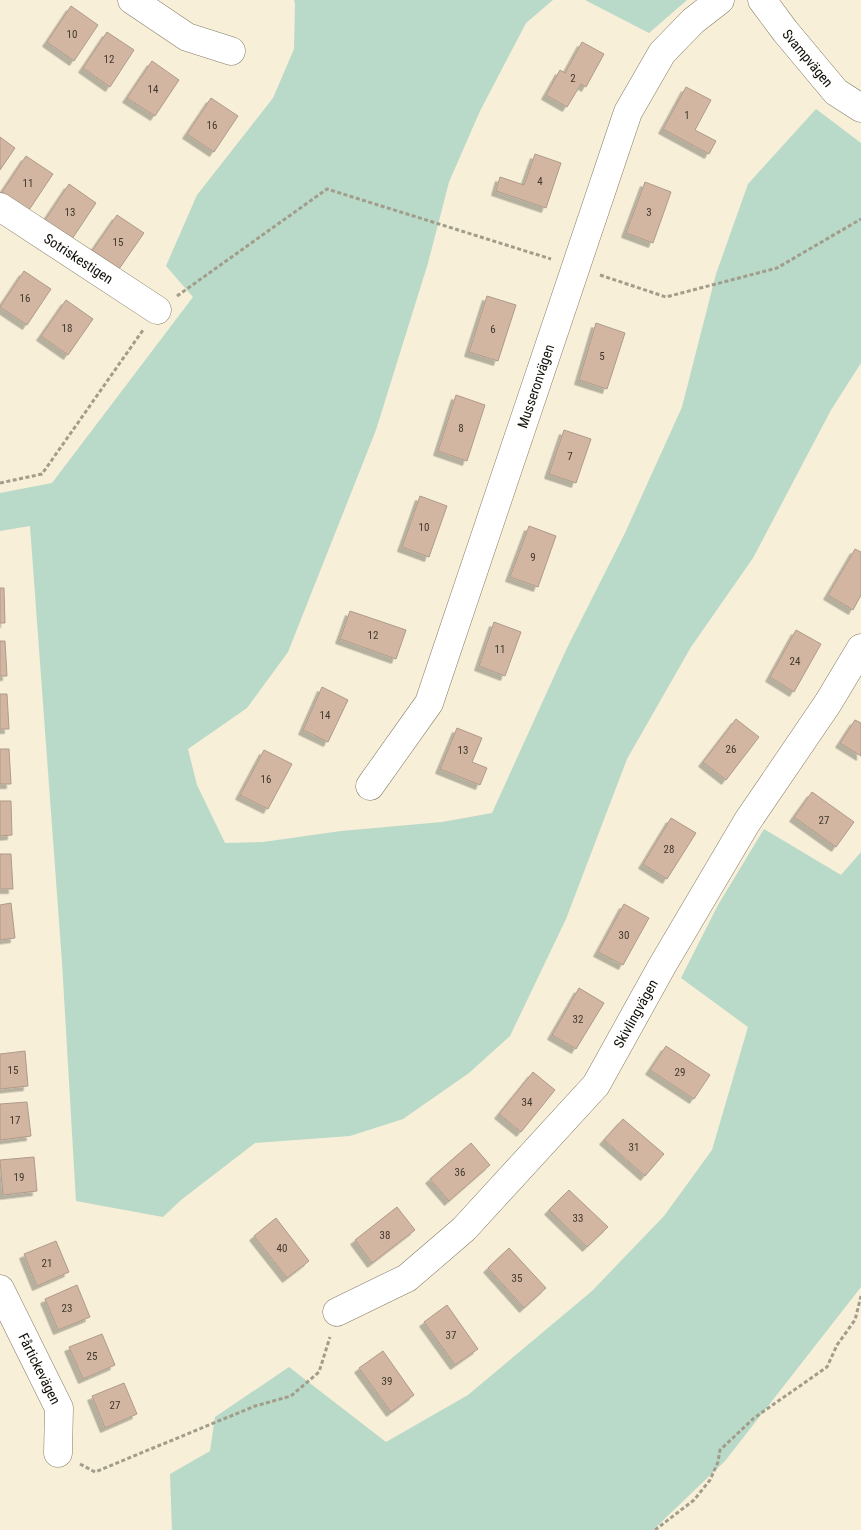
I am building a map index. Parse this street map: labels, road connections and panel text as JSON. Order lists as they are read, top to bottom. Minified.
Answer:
{"streets":{"street":["Svampvägen","Sotriskestigen","Musseronvägen","Skivlingvägen","Fårtickevägen"]},"house_numbers":["10","12","2","14","1","16","4","11","13","3","15","16","18","6","5","8","7","10","9","12","11","24","14","26","13","16","27","28","30","32","15","29","34","17","31","36","19","33","38","40","21","35","23","37","25","39","27"]}
